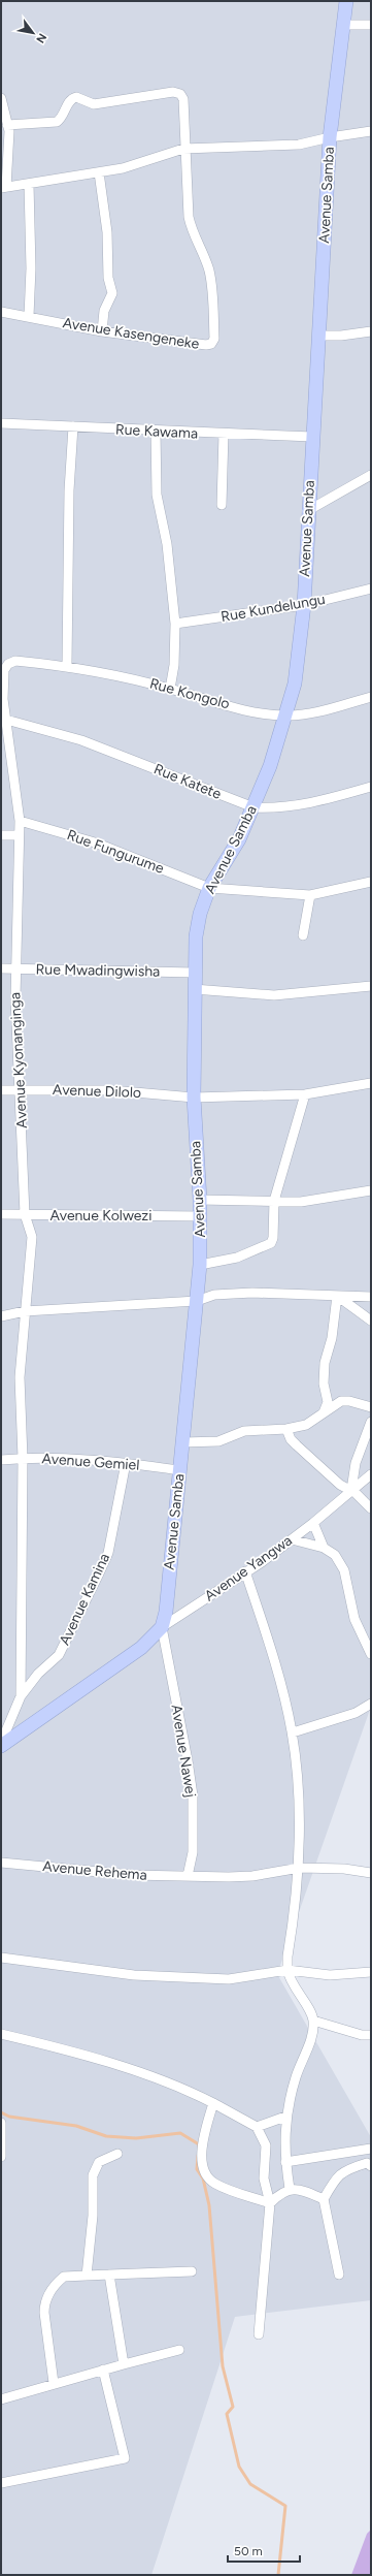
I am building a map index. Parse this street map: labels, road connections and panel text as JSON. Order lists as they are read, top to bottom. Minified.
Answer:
{"streets":{"street":["Avenue Samba","Avenue Kasengeneke","Rue Kawama","Rue Kundelungu","Rue Kongolo","Rue Katete","Rue Fungurume","Rue Mwadingwisha","Avenue Kyonanginga","Avenue Dilolo","Avenue Kolwezi","Avenue Gemiel","Avenue Yangwa","Avenue Kamina","Avenue Nawej","Avenue Rehema"]},"crossings":[["Avenue Samba","Rue Kawama"],["Avenue Samba","Rue Kundelungu"],["Avenue Samba","Rue Kongolo"],["Avenue Samba","Rue Katete"],["Avenue Samba","Rue Fungurume"],["Avenue Samba","Rue Mwadingwisha"],["Avenue Samba","Avenue Dilolo"],["Avenue Samba","Avenue Kolwezi"],["Avenue Samba","Avenue Gemiel"],["Avenue Samba","Avenue Yangwa"],["Avenue Samba","Avenue Nawej"],["Rue Kongolo","Avenue Kyonanginga"],["Rue Katete","Avenue Kyonanginga"],["Rue Fungurume","Avenue Kyonanginga"],["Rue Mwadingwisha","Avenue Kyonanginga"],["Avenue Kyonanginga","Avenue Dilolo"],["Avenue Kyonanginga","Avenue Kolwezi"],["Avenue Kyonanginga","Avenue Gemiel"],["Avenue Kyonanginga","Avenue Kamina"],["Avenue Gemiel","Avenue Kamina"],["Avenue Yangwa","Avenue Nawej"],["Avenue Nawej","Avenue Rehema"]],"scale_bar":"50 m","north":"bottom right"}
